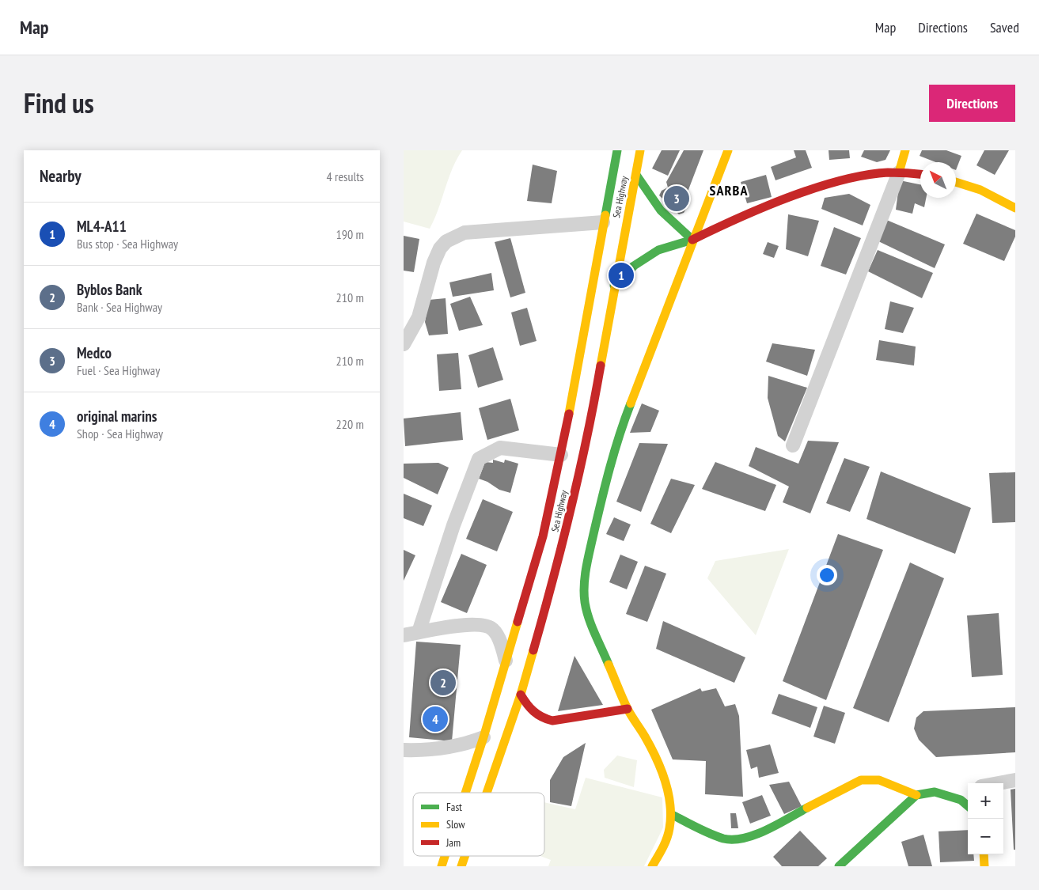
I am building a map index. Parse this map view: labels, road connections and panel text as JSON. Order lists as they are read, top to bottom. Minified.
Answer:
{"streets":{"main road":["Sea Highway"]},"districts":["SARBA"],"legend":["Fast","Slow","Jam"],"north":"top left","page":{"header":"Map","nav":["Map","Directions","Saved"],"title":"Find us","buttons":"Directions","heading":["Nearby","4 results"],"pins":["3","1","2","4"],"list":[{"mark":"1","name":"ML4-A11","note":"Bus stop · Sea Highway","value":"190 m"},{"mark":"2","name":"Byblos Bank","note":"Bank · Sea Highway","value":"210 m"},{"mark":"3","name":"Medco","note":"Fuel · Sea Highway","value":"210 m"},{"mark":"4","name":"original marins","note":"Shop · Sea Highway","value":"220 m"}],"map_buttons":["+","−"]}}
